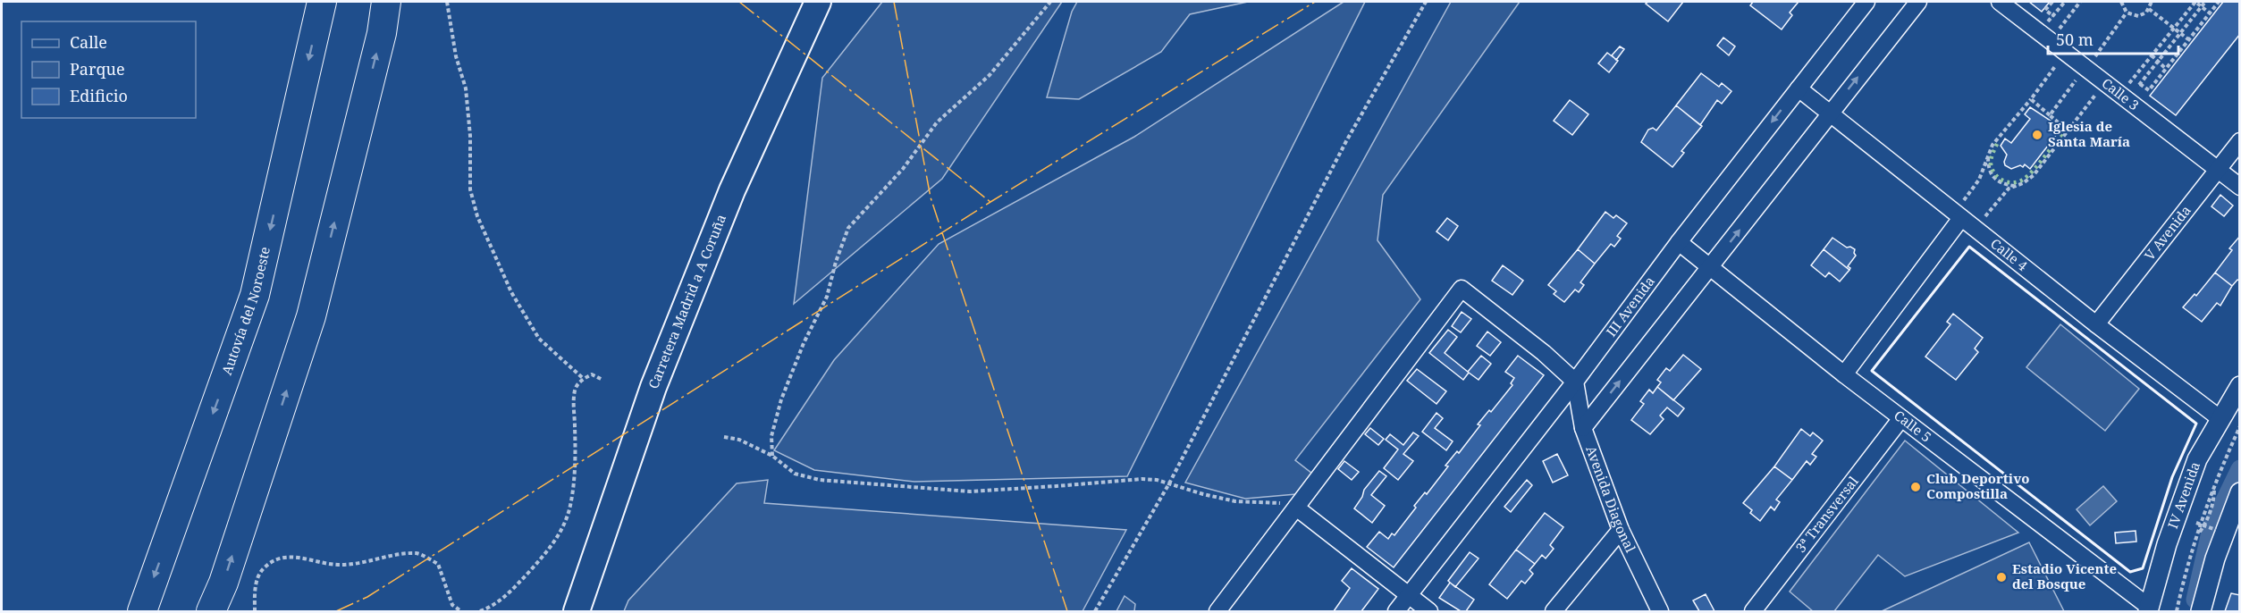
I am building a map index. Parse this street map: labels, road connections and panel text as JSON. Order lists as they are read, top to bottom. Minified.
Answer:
{"streets":{"highway":["Carretera Madrid a A Coruña","Autovía del Noroeste"],"street":["Calle 3","V Avenida","Calle 4","III Avenida","Calle 5","IV Avenida","Avenida Diagonal","3ª Transversal"]},"crossings":[["Calle 3","V Avenida"],["V Avenida","Calle 4"],["Calle 4","III Avenida"],["Calle 4","IV Avenida"],["III Avenida","Calle 5"],["III Avenida","Avenida Diagonal"],["Calle 5","IV Avenida"],["Calle 5","3ª Transversal"]],"places":["Iglesia de Santa María","Club Deportivo Compostilla","Estadio Vicente del Bosque"],"legend":["Calle","Parque","Edificio"],"scale_bar":"50 m"}
